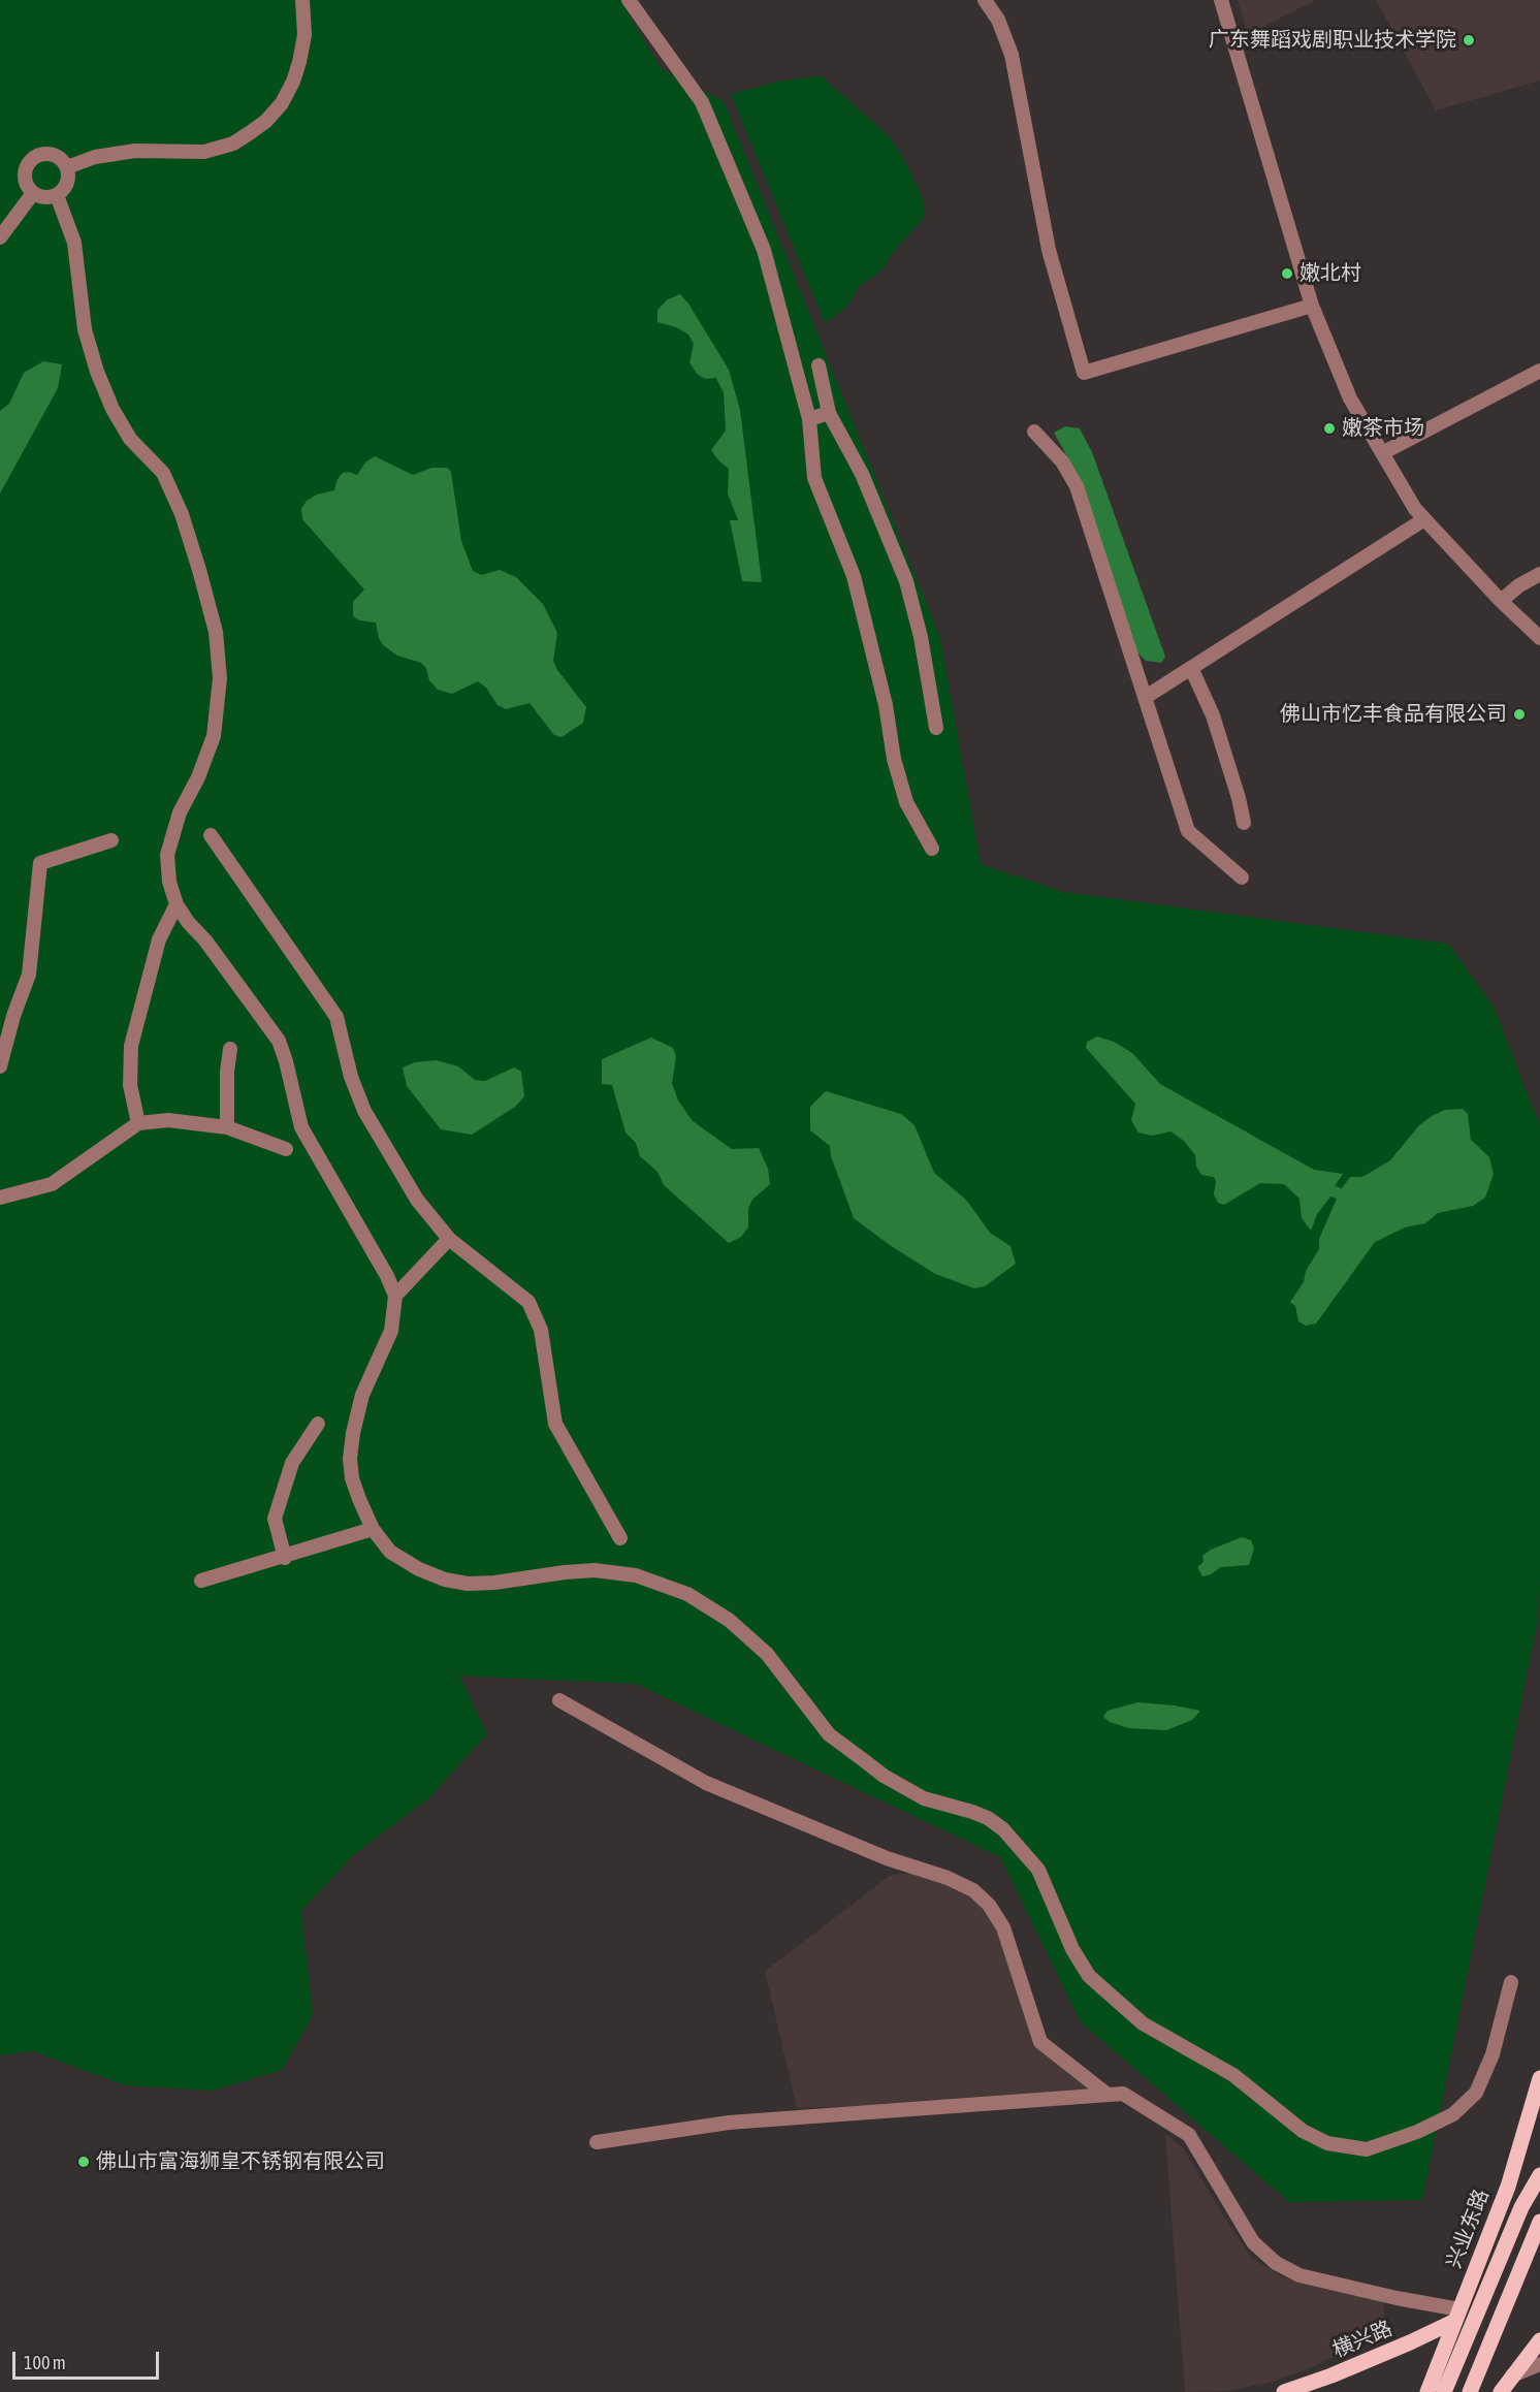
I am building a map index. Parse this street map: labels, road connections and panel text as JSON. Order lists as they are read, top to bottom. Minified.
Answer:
{"streets":{"main road":["兴业东路","横兴路"]},"crossings":[["兴业东路","横兴路"]],"places":["广东舞蹈戏剧职业技术学院","嫩北村","嫩茶市场","佛山市忆丰食品有限公司","佛山市富海狮皇不锈钢有限公司"],"scale_bar":"100 m"}
